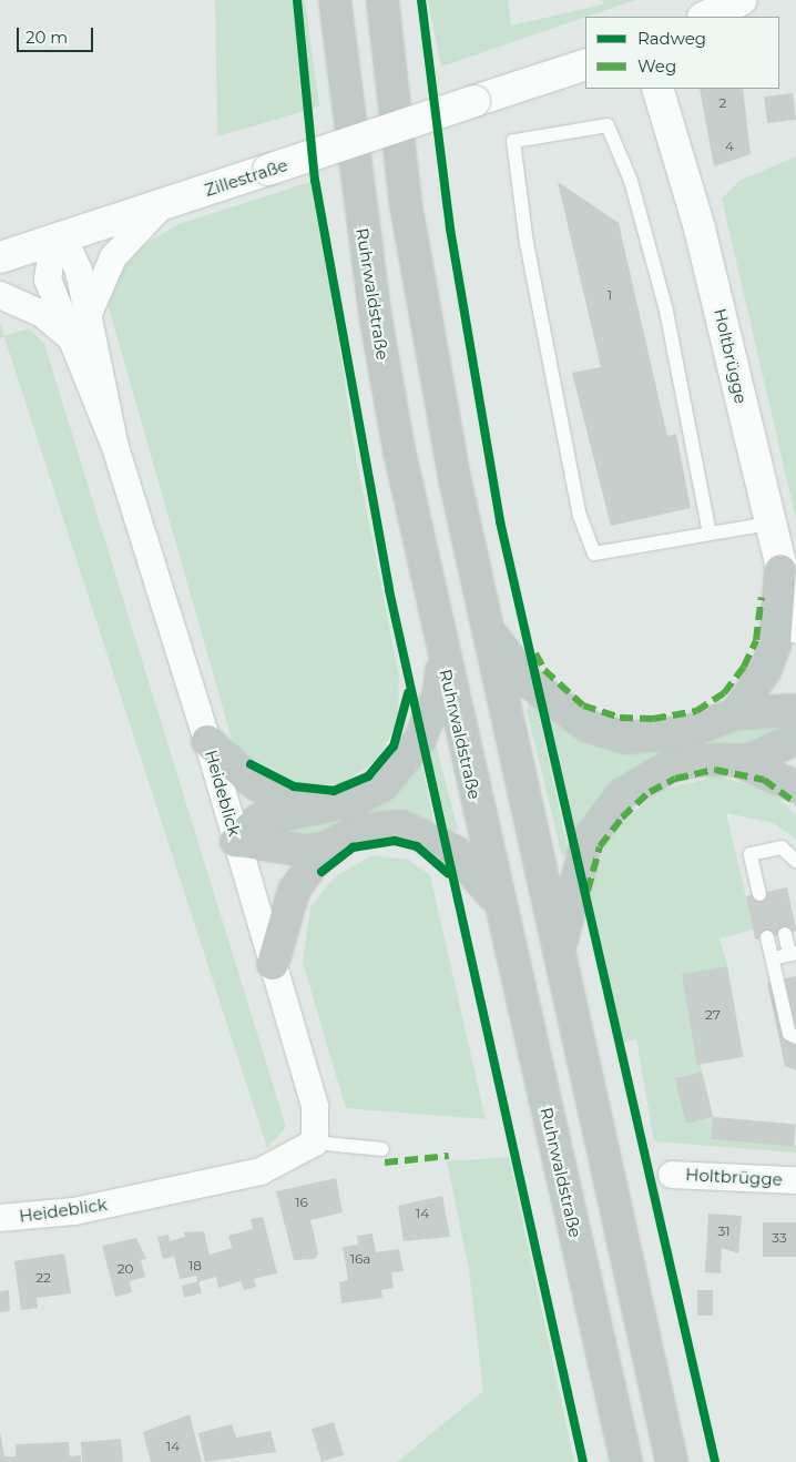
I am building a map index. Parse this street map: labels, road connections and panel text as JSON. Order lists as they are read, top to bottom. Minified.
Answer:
{"streets":{"highway":["Ruhrwaldstraße"],"main road":["Zillestraße","Holtbrügge"],"street":["Heideblick"]},"crossings":[["Zillestraße","Heideblick"]],"house_numbers":["2","4","1","27","16","14","31","33","16a","18","20","22","14"],"legend":["Radweg","Weg"],"scale_bar":"20 m"}
